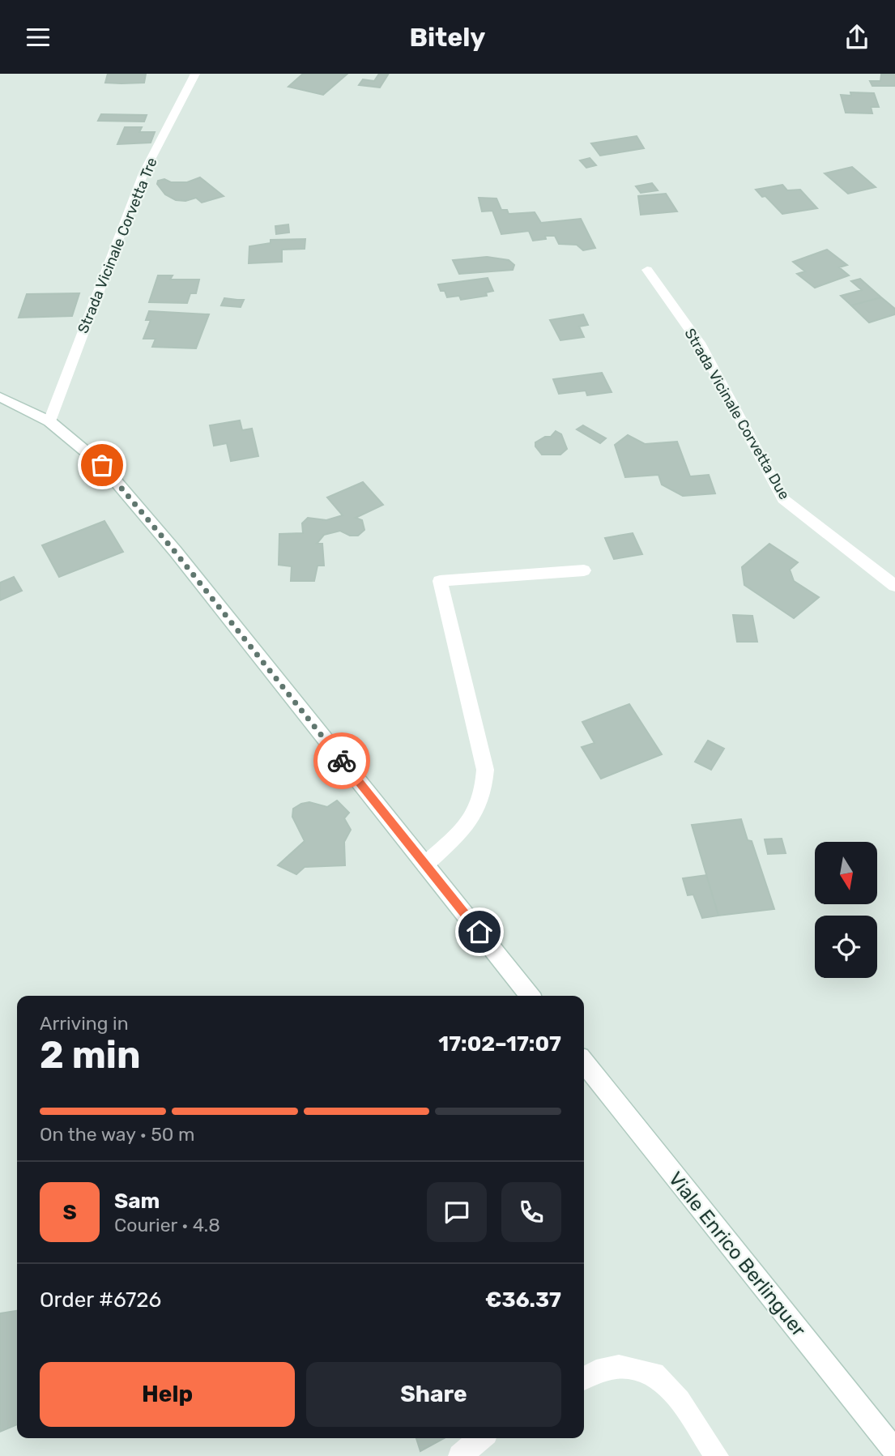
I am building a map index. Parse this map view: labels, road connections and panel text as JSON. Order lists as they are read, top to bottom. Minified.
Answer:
{"streets":{"street":["Strada Vicinale Corvetta Tre","Strada Vicinale Corvetta Due","Viale Enrico Berlinguer"]},"north":"bottom","page":{"header":"Bitely","heading":["2 min","Arriving in","17:02–17:07"],"panel":["Sam","Courier · 4.8","Order #6726","€36.37"],"bar":"On the way · 50 m","round":"S","buttons":["Help","Share"]}}
